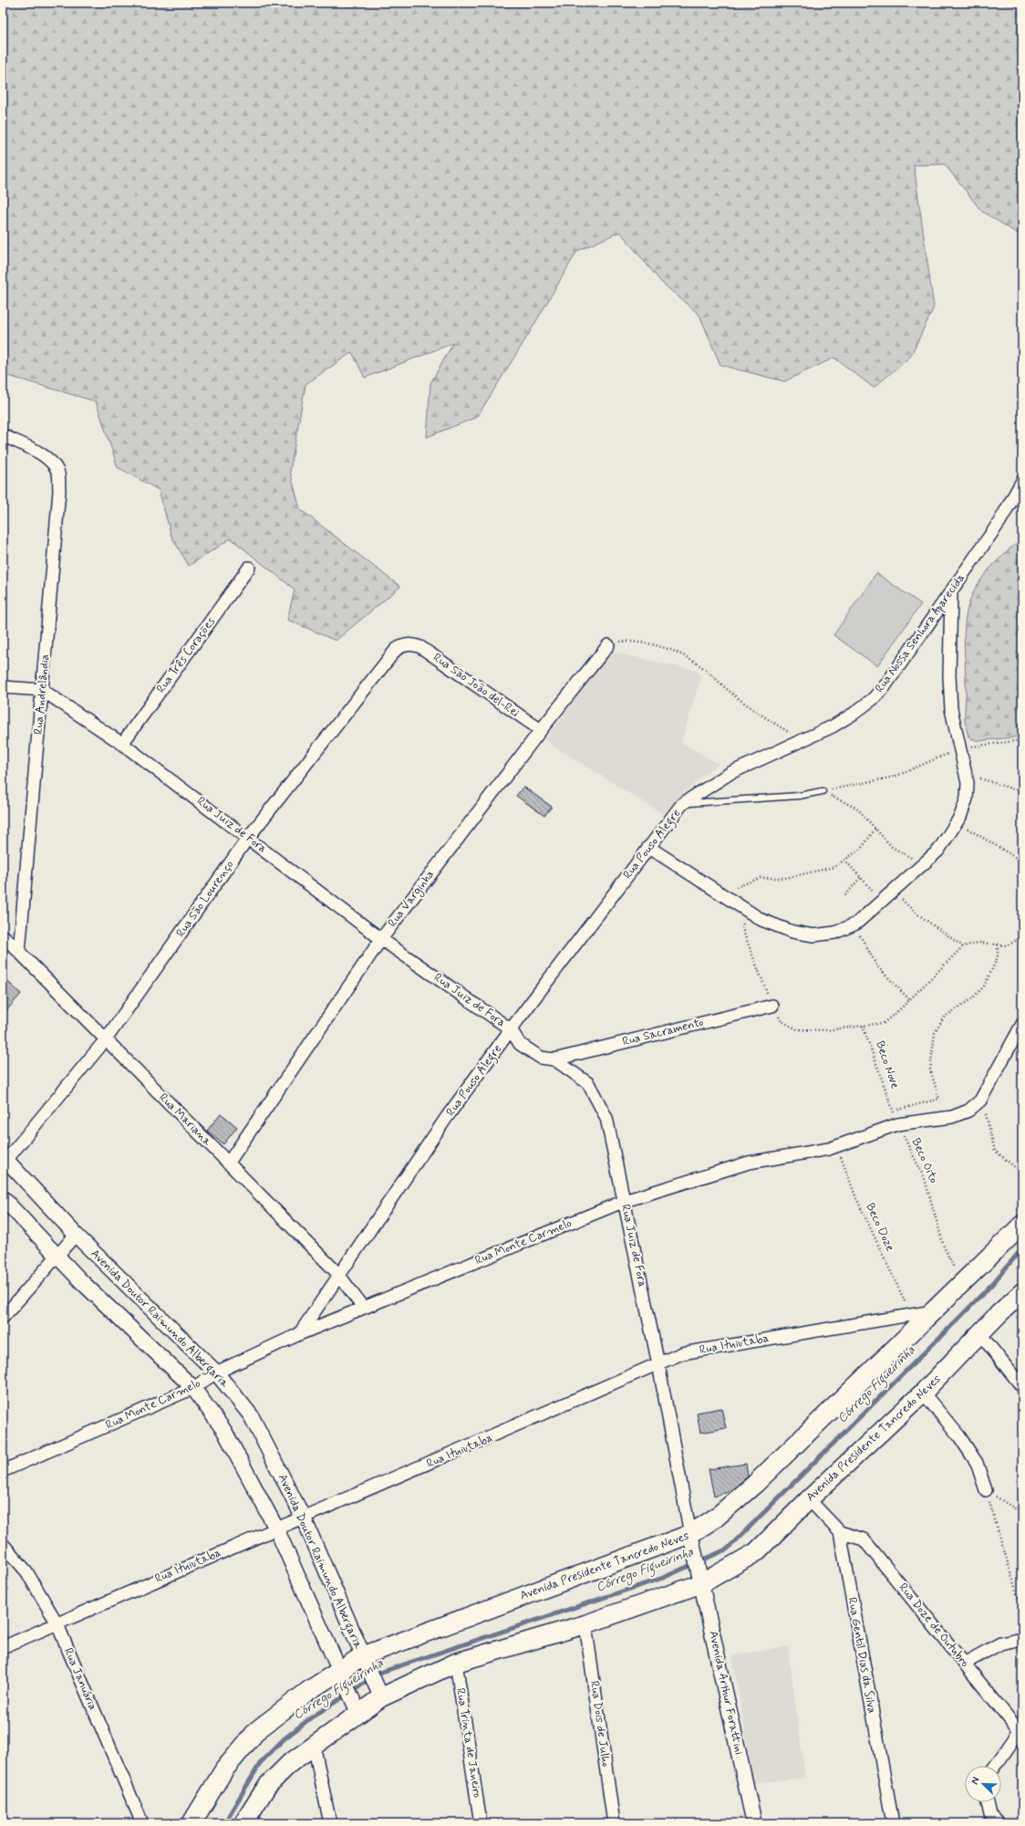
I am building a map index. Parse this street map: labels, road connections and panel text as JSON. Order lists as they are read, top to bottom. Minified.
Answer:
{"streets":{"main road":["Avenida Presidente Tancredo Neves"],"street":["Rua Nossa Senhora Aparecida","Rua Três Corações","Rua São João del-Rei","Rua Andrelândia","Rua Juiz de Fora","Rua Pouso Alegre","Rua São Lourenço","Rua Varginha","Rua Sacramento","Rua Mariana","Rua Monte Carmelo","Avenida Doutor Raimundo Albergaria","Rua Ituiutaba","Rua Doze de Outubro","Rua Gentil Dias da Silva","Rua Januária","Avenida Arthur Forattini","Rua Dois de Julho","Rua Trinta de Janeiro"],"path":["Beco Nove","Beco Oito","Beco Doze"]},"crossings":[["Rua Nossa Senhora Aparecida","Rua Pouso Alegre"],["Rua Três Corações","Rua Juiz de Fora"],["Rua São João del-Rei","Rua São Lourenço"],["Rua São João del-Rei","Rua Varginha"],["Rua Andrelândia","Rua Juiz de Fora"],["Rua Andrelândia","Rua Mariana"],["Rua Juiz de Fora","Rua Pouso Alegre"],["Rua Juiz de Fora","Rua São Lourenço"],["Rua Juiz de Fora","Rua Varginha"],["Rua Juiz de Fora","Rua Sacramento"],["Rua Juiz de Fora","Rua Monte Carmelo"],["Rua Juiz de Fora","Rua Ituiutaba"],["Rua Juiz de Fora","Avenida Presidente Tancredo Neves"],["Rua Juiz de Fora","Avenida Arthur Forattini"],["Rua Pouso Alegre","Rua Mariana"],["Rua Pouso Alegre","Rua Monte Carmelo"],["Rua São Lourenço","Rua Mariana"],["Rua São Lourenço","Avenida Doutor Raimundo Albergaria"],["Rua Varginha","Rua Mariana"],["Beco Nove","Beco Oito"],["Rua Mariana","Rua Monte Carmelo"],["Beco Oito","Rua Monte Carmelo"],["Beco Oito","Avenida Presidente Tancredo Neves"],["Beco Doze","Rua Monte Carmelo"],["Beco Doze","Rua Ituiutaba"],["Rua Monte Carmelo","Avenida Doutor Raimundo Albergaria"],["Avenida Doutor Raimundo Albergaria","Rua Ituiutaba"],["Avenida Doutor Raimundo Albergaria","Avenida Presidente Tancredo Neves"],["Rua Ituiutaba","Avenida Presidente Tancredo Neves"],["Rua Ituiutaba","Rua Januária"],["Avenida Presidente Tancredo Neves","Avenida Arthur Forattini"],["Avenida Presidente Tancredo Neves","Rua Dois de Julho"],["Avenida Presidente Tancredo Neves","Rua Trinta de Janeiro"],["Rua Doze de Outubro","Rua Gentil Dias da Silva"]],"water":["Córrego Figueirinha"],"north":"top left"}
